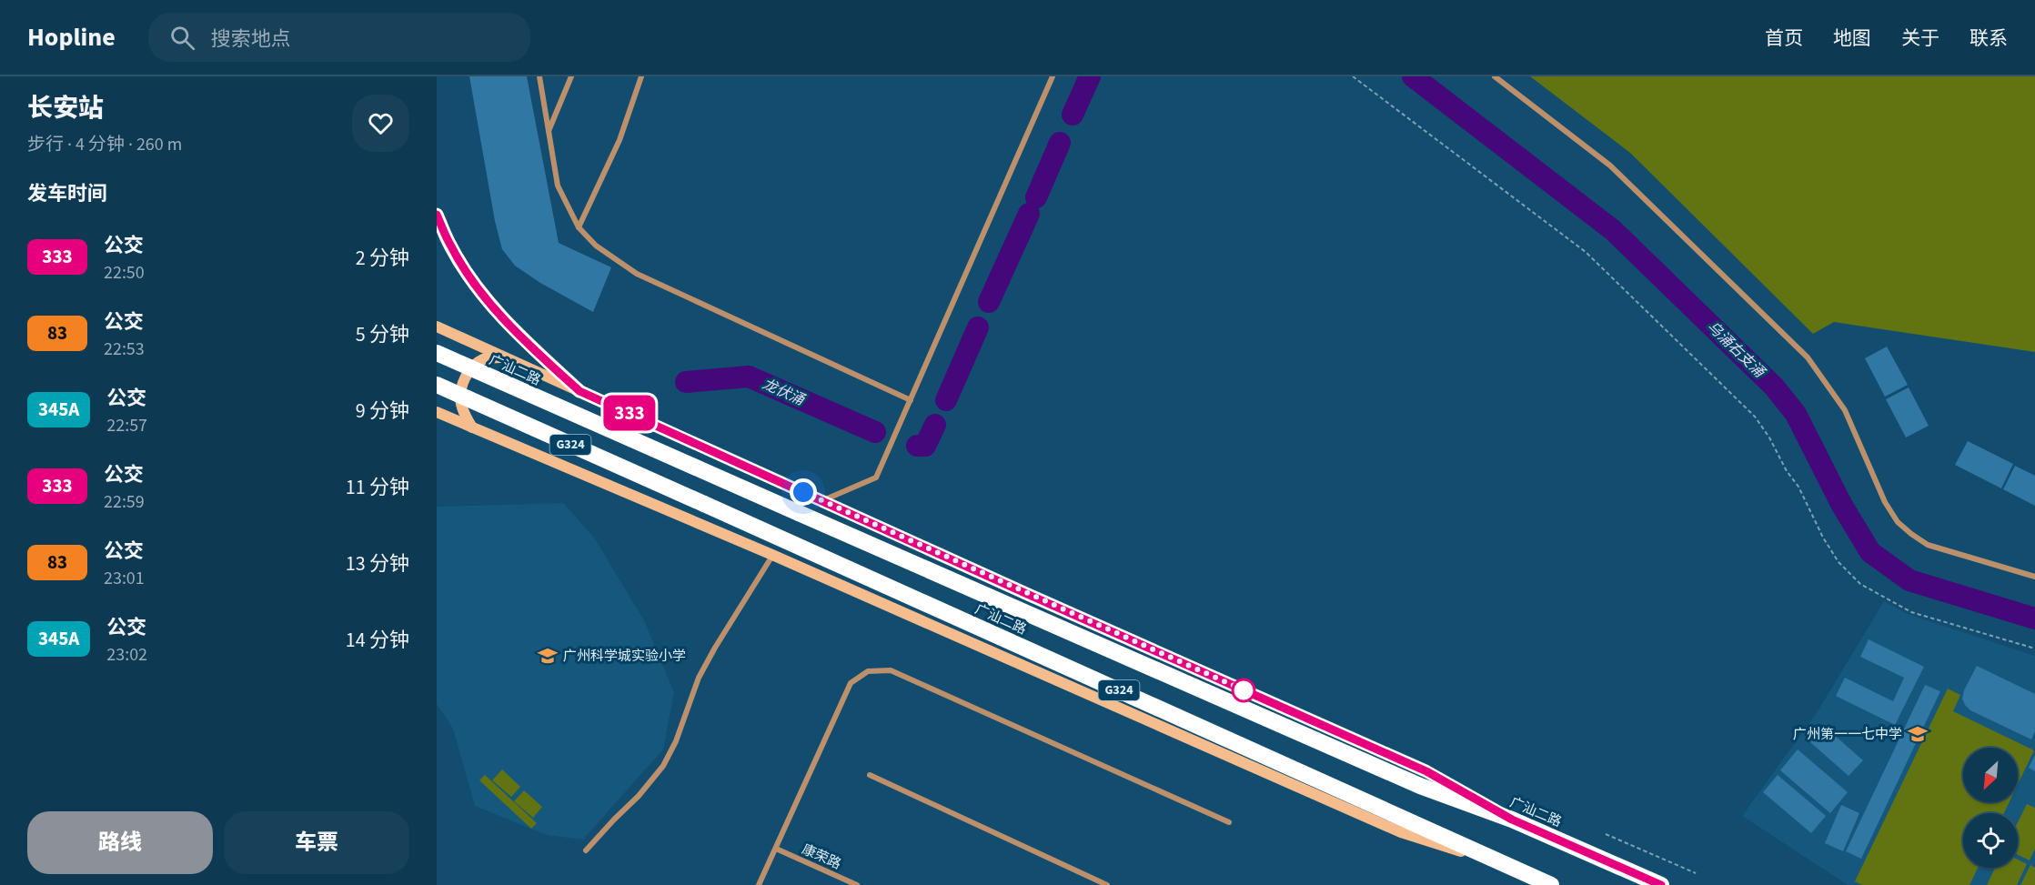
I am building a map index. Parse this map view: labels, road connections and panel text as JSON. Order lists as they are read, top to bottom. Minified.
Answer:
{"streets":{"highway":["广汕二路","G324"],"street":["康荣路"]},"water":["乌涌右支涌","龙伏涌"],"places":{"school or university":["广州科学城实验小学","广州第一一七中学"]},"lines":["bus line 333"],"north":"bottom left","page":{"header":"Hopline","search":"搜索地点","nav":["首页","地图","关于","联系"],"heading":[["长安站","步行 · 4 分钟 · 260 m"],"发车时间"],"on_map":"333","list":[{"mark":"333","name":"公交","note":"22:50","value":"2 分钟"},{"mark":"83","name":"公交","note":"22:53","value":"5 分钟"},{"mark":"345A","name":"公交","note":"22:57","value":"9 分钟"},{"mark":"333","name":"公交","note":"22:59","value":"11 分钟"},{"mark":"83","name":"公交","note":"23:01","value":"13 分钟"},{"mark":"345A","name":"公交","note":"23:02","value":"14 分钟"}],"buttons":["路线","车票"]}}
